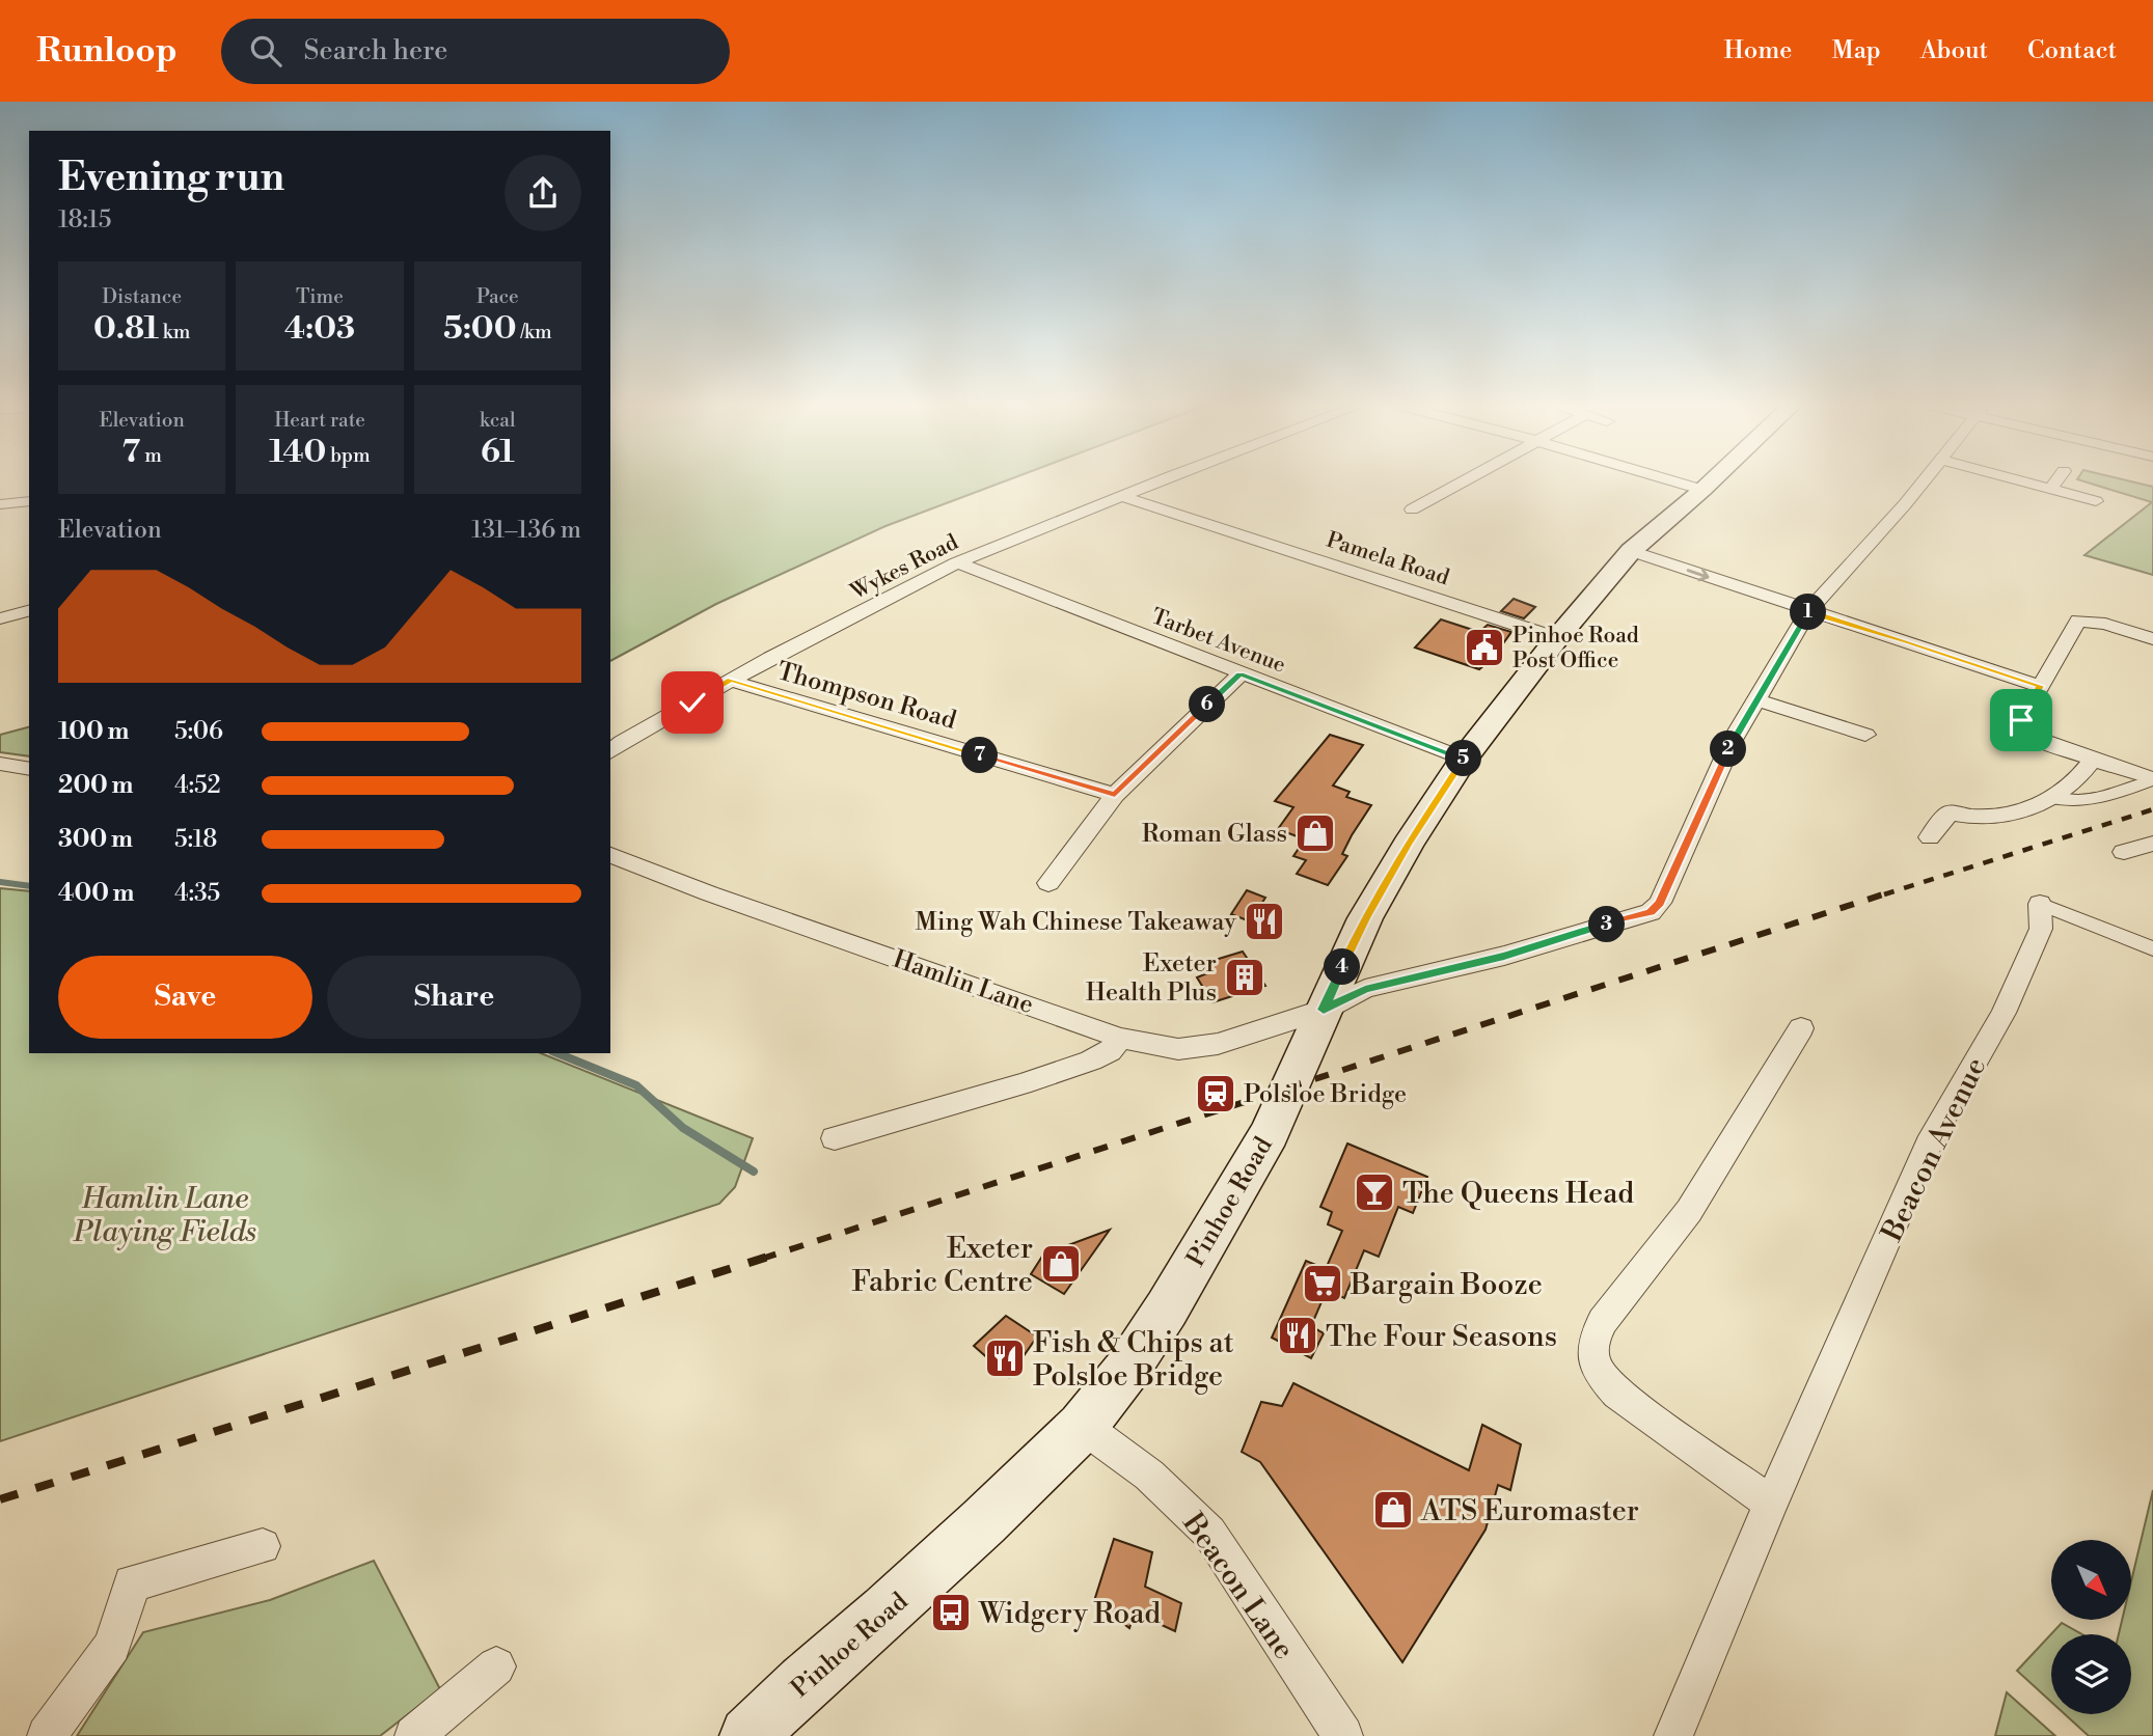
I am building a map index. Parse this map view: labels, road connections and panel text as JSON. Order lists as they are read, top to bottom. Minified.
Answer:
{"streets":{"main road":["Pinhoe Road"],"street":["Pamela Road","Wykes Road","Tarbet Avenue","Thompson Road","Hamlin Lane","Beacon Avenue","Beacon Lane"]},"crossings":[["Pamela Road","Wykes Road"],["Pamela Road","Pinhoe Road"],["Wykes Road","Tarbet Avenue"],["Wykes Road","Thompson Road"],["Tarbet Avenue","Pinhoe Road"],["Hamlin Lane","Pinhoe Road"],["Pinhoe Road","Beacon Lane"]],"parks":["Hamlin Lane Playing Fields"],"places":{"public building":["Pinhoe Road Post Office"],"shop":["Roman Glass","Exeter Fabric Centre","ATS Euromaster"],"restaurant":["Ming Wah Chinese Takeaway","The Four Seasons","Fish & Chips at Polsloe Bridge"],"building":["Exeter Health Plus"],"station":["Polsloe Bridge"],"bar":["The Queens Head"],"supermarket":["Bargain Booze"],"bus stop":["Widgery Road"]},"north":"bottom right","page":{"header":"Runloop","search":"Search here","nav":["Home","Map","About","Contact"],"heading":["Evening run","18:15"],"stats":[["Distance","0.81 km"],["Time","4:03"],["Pace","5:00 /km"],["Elevation","7 m"],["Heart rate","140 bpm"],["kcal","61"]],"chart":["Elevation","131–136 m"],"pins":["1","6","2","7","5","3","4"],"list":[{"name":"100 m","note":"5:06"},{"name":"200 m","note":"4:52"},{"name":"300 m","note":"5:18"},{"name":"400 m","note":"4:35"}],"buttons":["Save","Share"]}}
